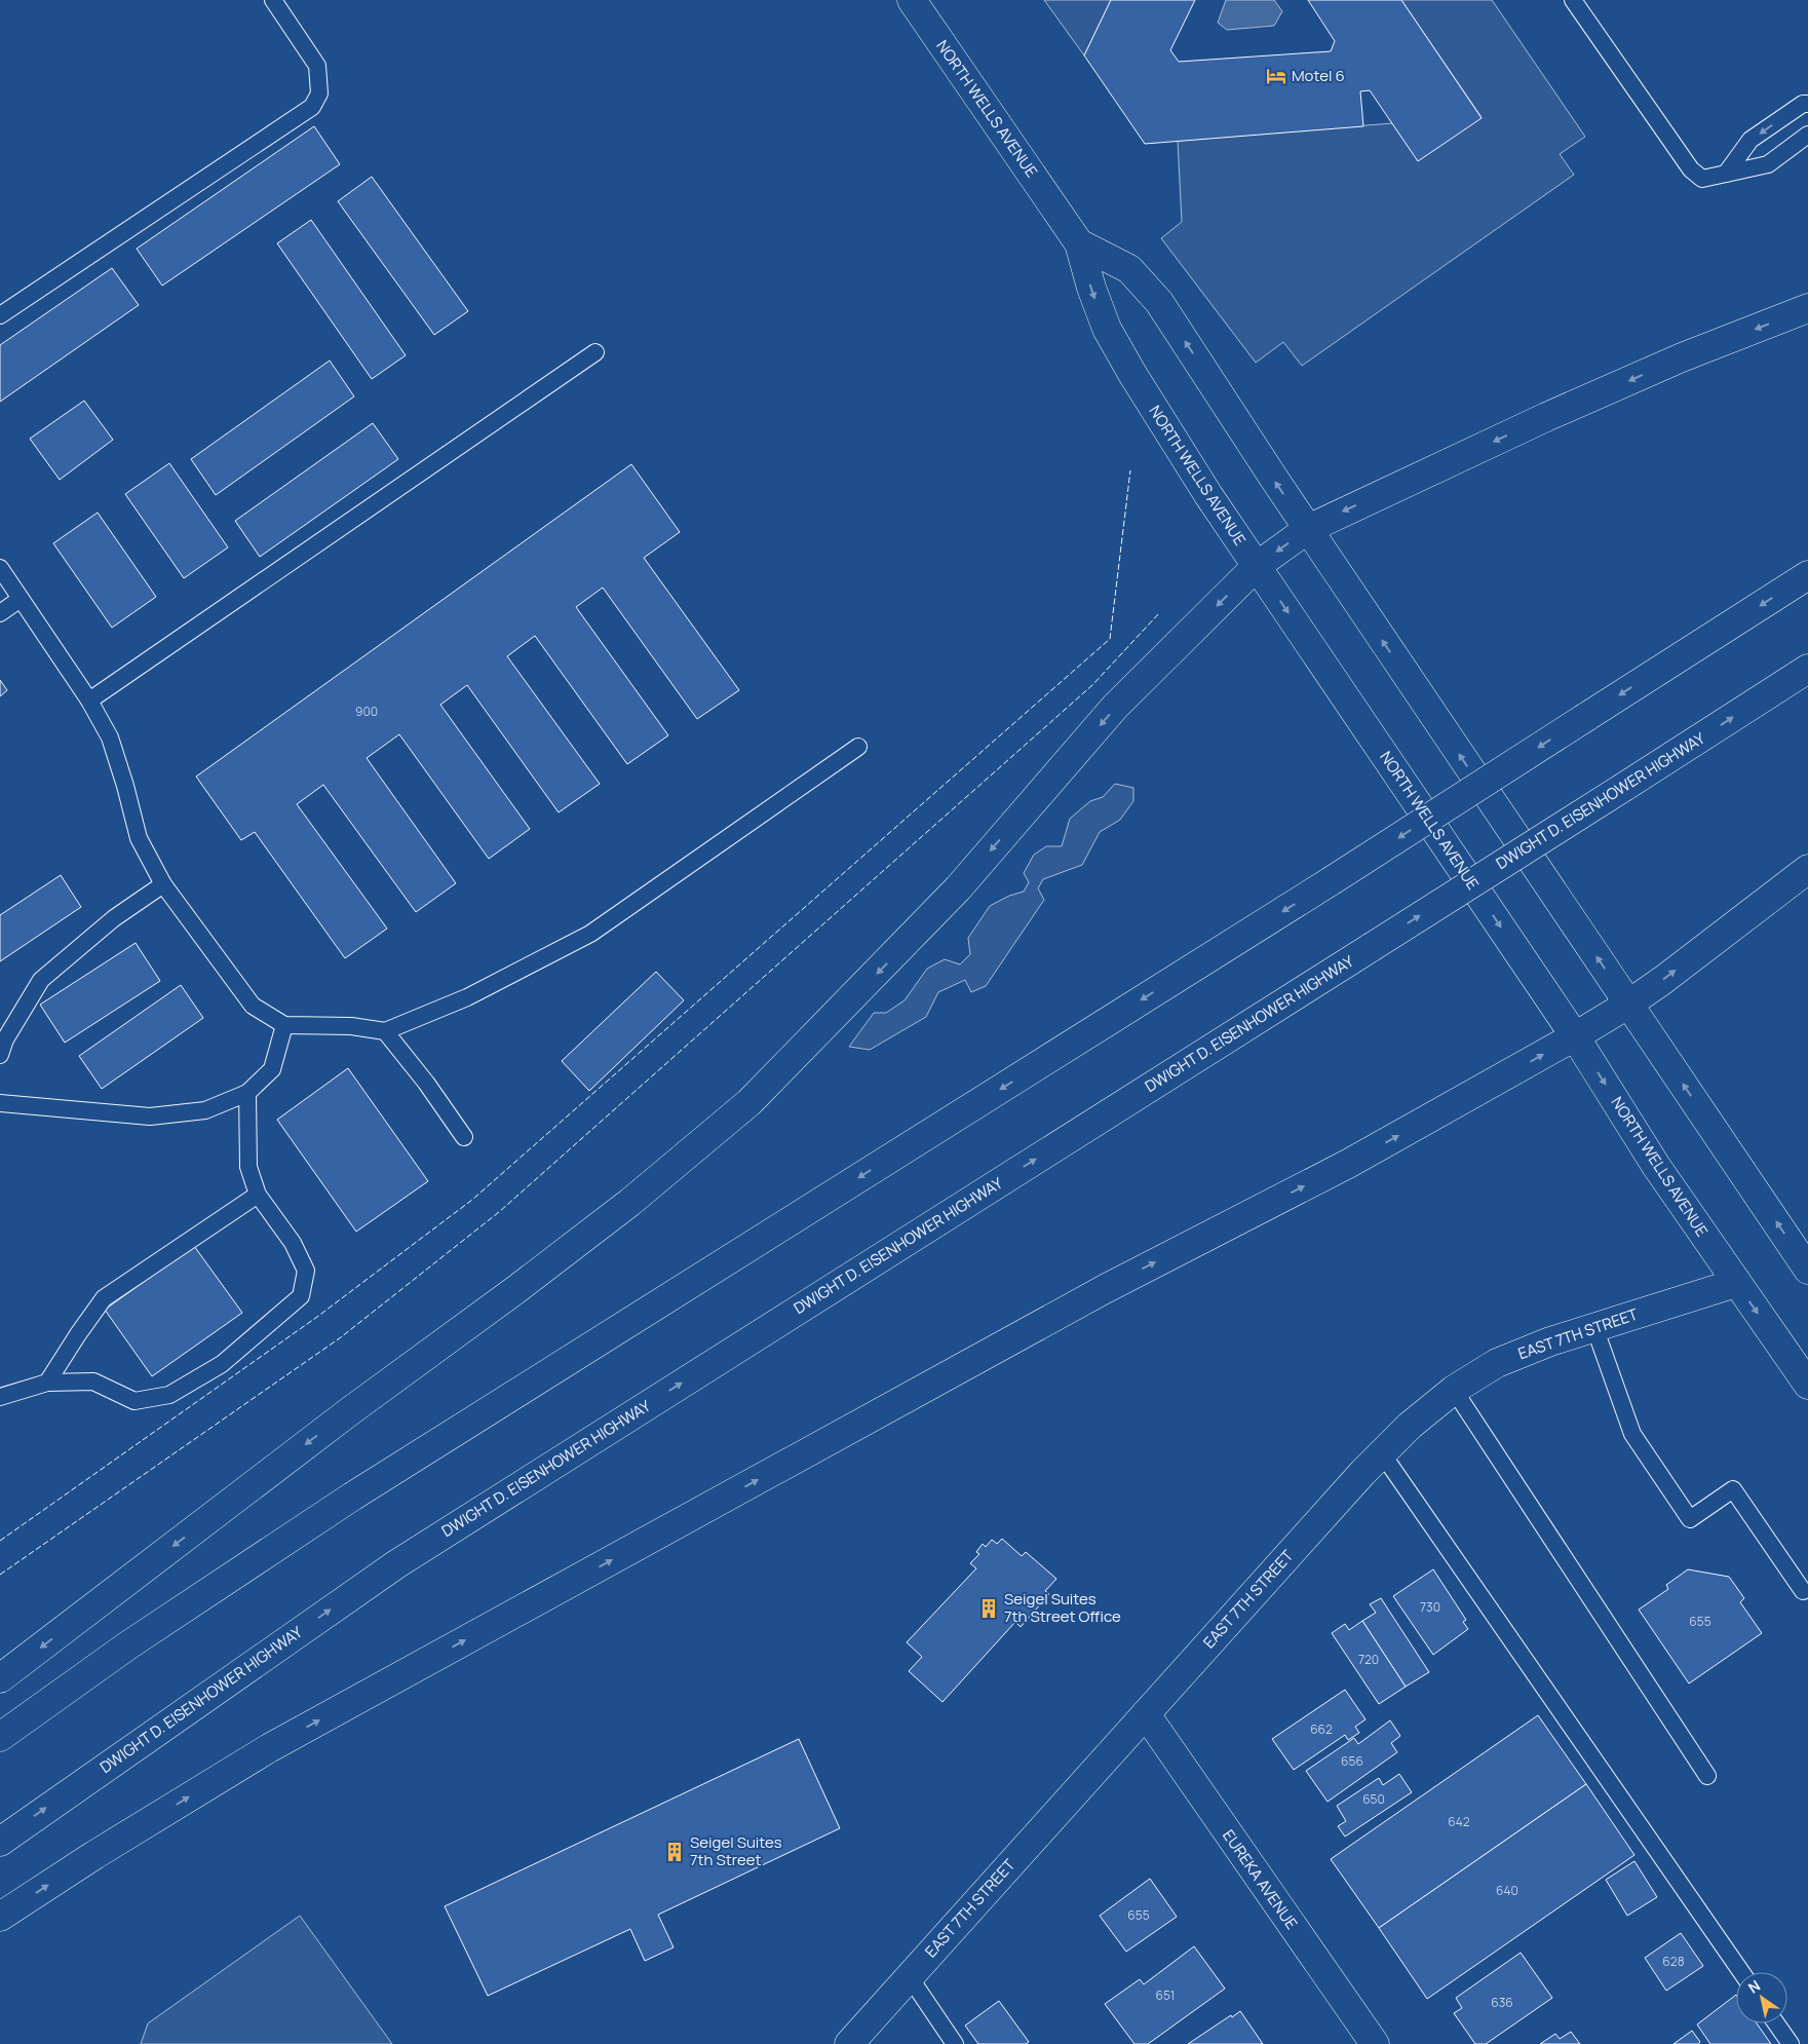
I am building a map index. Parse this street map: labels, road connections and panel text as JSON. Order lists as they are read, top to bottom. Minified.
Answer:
{"streets":{"main road":["NORTH WELLS AVENUE","DWIGHT D. EISENHOWER HIGHWAY","EAST 7TH STREET","EUREKA AVENUE"]},"crossings":[["NORTH WELLS AVENUE","EAST 7TH STREET"],["EAST 7TH STREET","EUREKA AVENUE"]],"places":{"hotel":["Motel 6"],"building":["Seigel Suites 7th Street Office","Seigel Suites 7th Street"]},"house_numbers":["900","730","655","720","662","656","650","642","640","655","628","651","636"],"north":"top left"}
